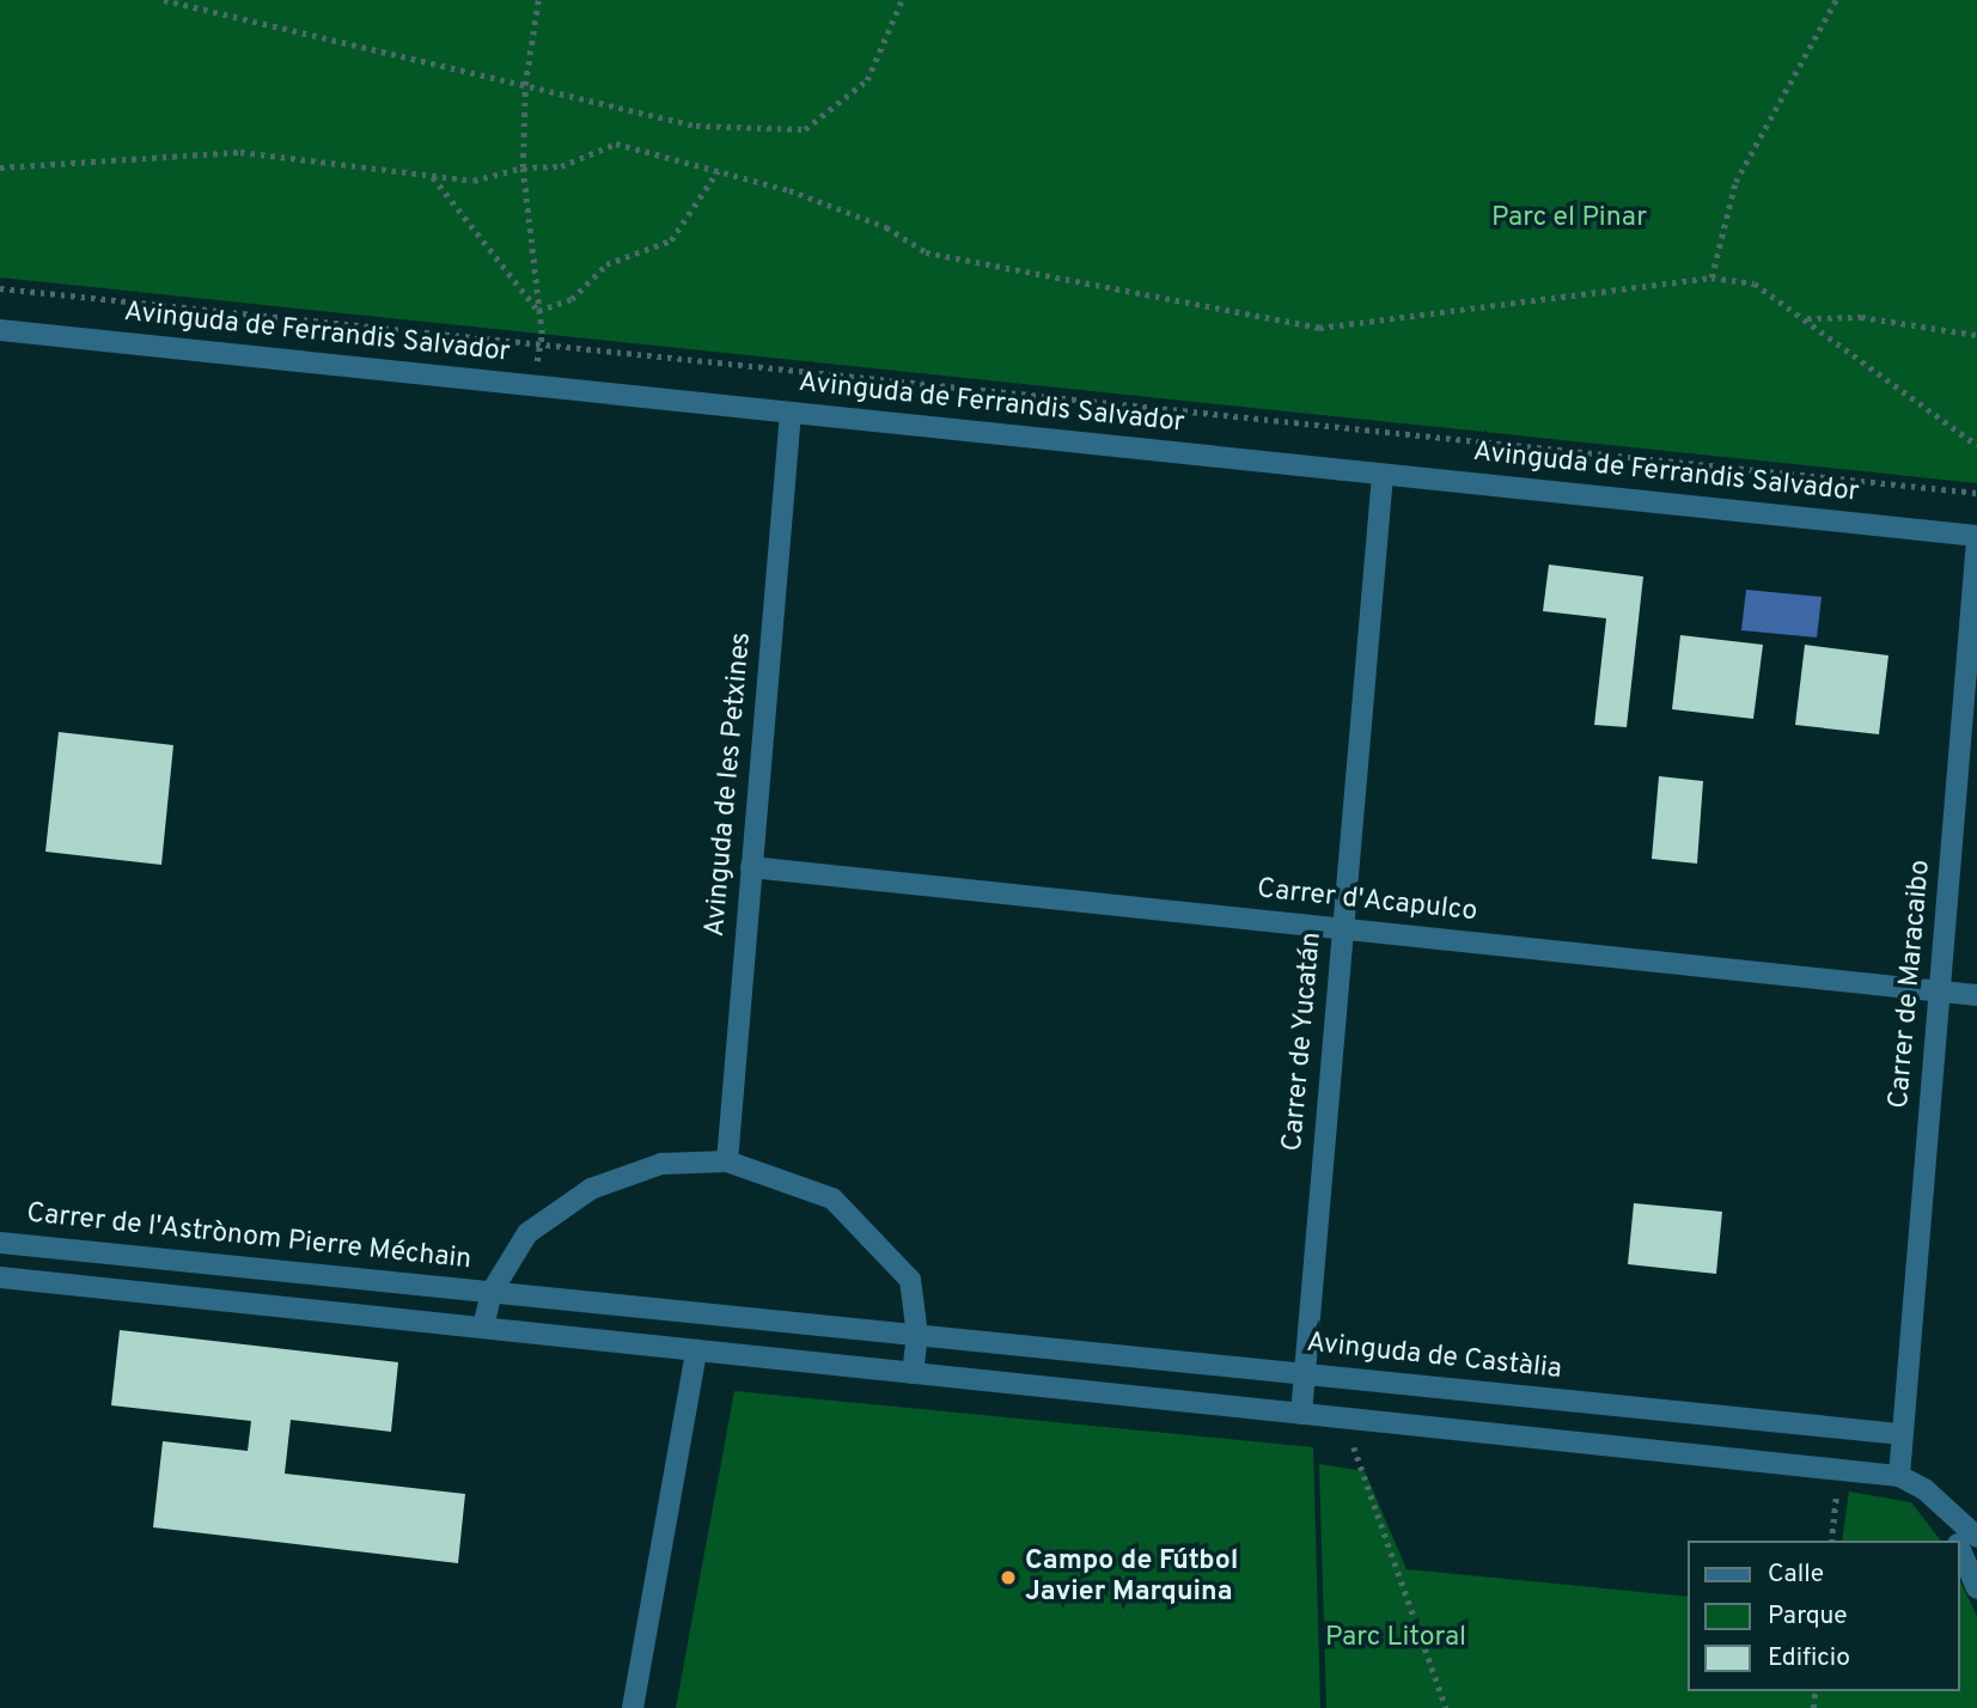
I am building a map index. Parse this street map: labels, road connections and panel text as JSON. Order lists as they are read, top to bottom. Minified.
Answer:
{"streets":{"street":["Avinguda de Ferrandis Salvador","Avinguda de les Petxines","Carrer d'Acapulco","Carrer de Maracaibo","Carrer de Yucatán","Carrer de l'Astrònom Pierre Méchain","Avinguda de Castàlia"]},"crossings":[["Avinguda de Ferrandis Salvador","Avinguda de les Petxines"],["Avinguda de Ferrandis Salvador","Carrer de Maracaibo"],["Avinguda de Ferrandis Salvador","Carrer de Yucatán"],["Avinguda de les Petxines","Carrer d'Acapulco"],["Carrer d'Acapulco","Carrer de Maracaibo"],["Carrer d'Acapulco","Carrer de Yucatán"],["Carrer de Maracaibo","Avinguda de Castàlia"],["Carrer de Yucatán","Avinguda de Castàlia"],["Carrer de l'Astrònom Pierre Méchain","Avinguda de Castàlia"]],"parks":["Parc el Pinar","Parc Litoral"],"places":["Campo de Fútbol Javier Marquina"],"legend":["Calle","Parque","Edificio"]}
